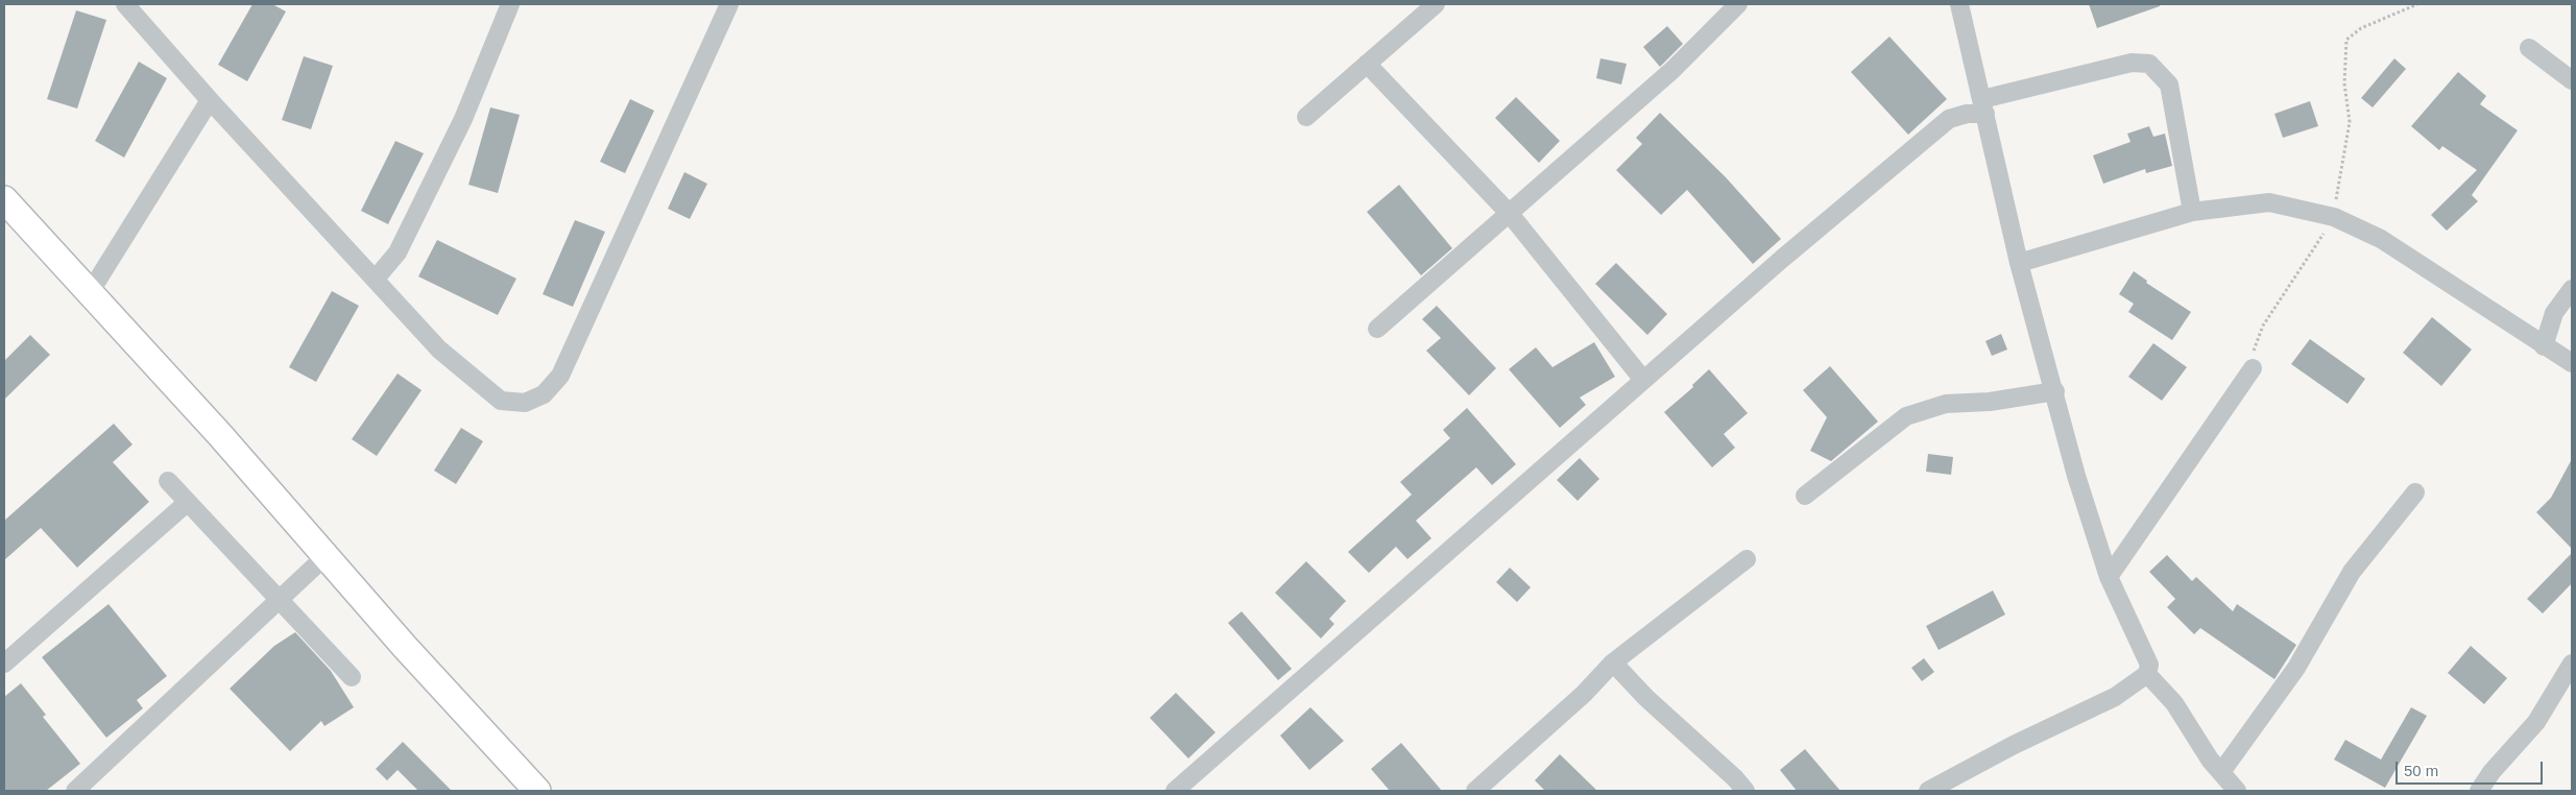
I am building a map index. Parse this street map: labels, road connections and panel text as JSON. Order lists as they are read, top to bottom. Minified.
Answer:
{"scale_bar":"50 m"}
